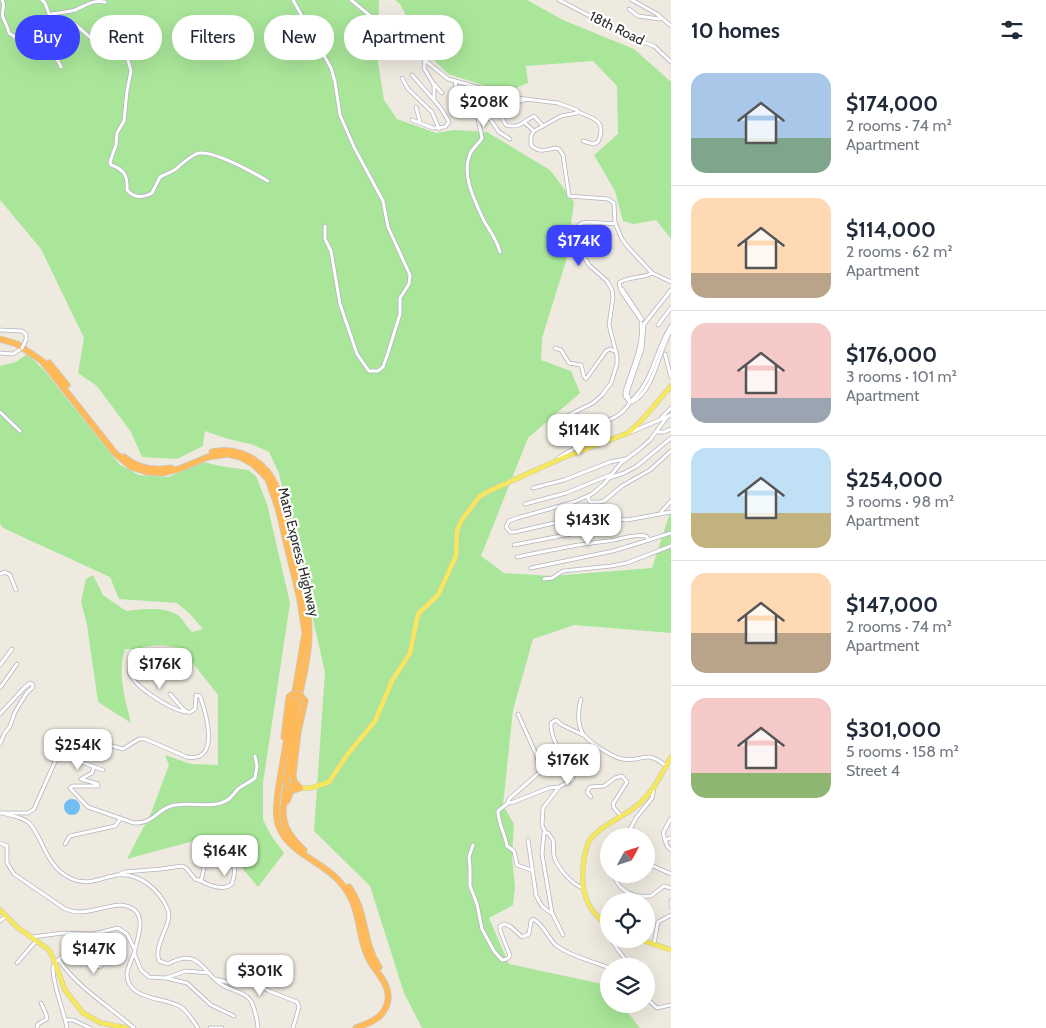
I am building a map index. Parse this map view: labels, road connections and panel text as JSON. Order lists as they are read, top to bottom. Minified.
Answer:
{"streets":{"highway":["Matn Express Highway"],"street":["18th Road"]},"north":"top right","page":{"heading":"10 homes","chip":["Buy","Rent","Filters","New","Apartment"],"list":[{"name":"$174,000","note":"2 rooms · 74 m² · Apartment"},{"name":"$114,000","note":"2 rooms · 62 m² · Apartment"},{"name":"$176,000","note":"3 rooms · 101 m² · Apartment"},{"name":"$254,000","note":"3 rooms · 98 m² · Apartment"},{"name":"$147,000","note":"2 rooms · 74 m² · Apartment"},{"name":"$301,000","note":"5 rooms · 158 m² · Street 4"}],"price":["$208K","$174K","$114K","$143K","$176K","$254K","$176K","$164K","$147K","$301K"]}}
